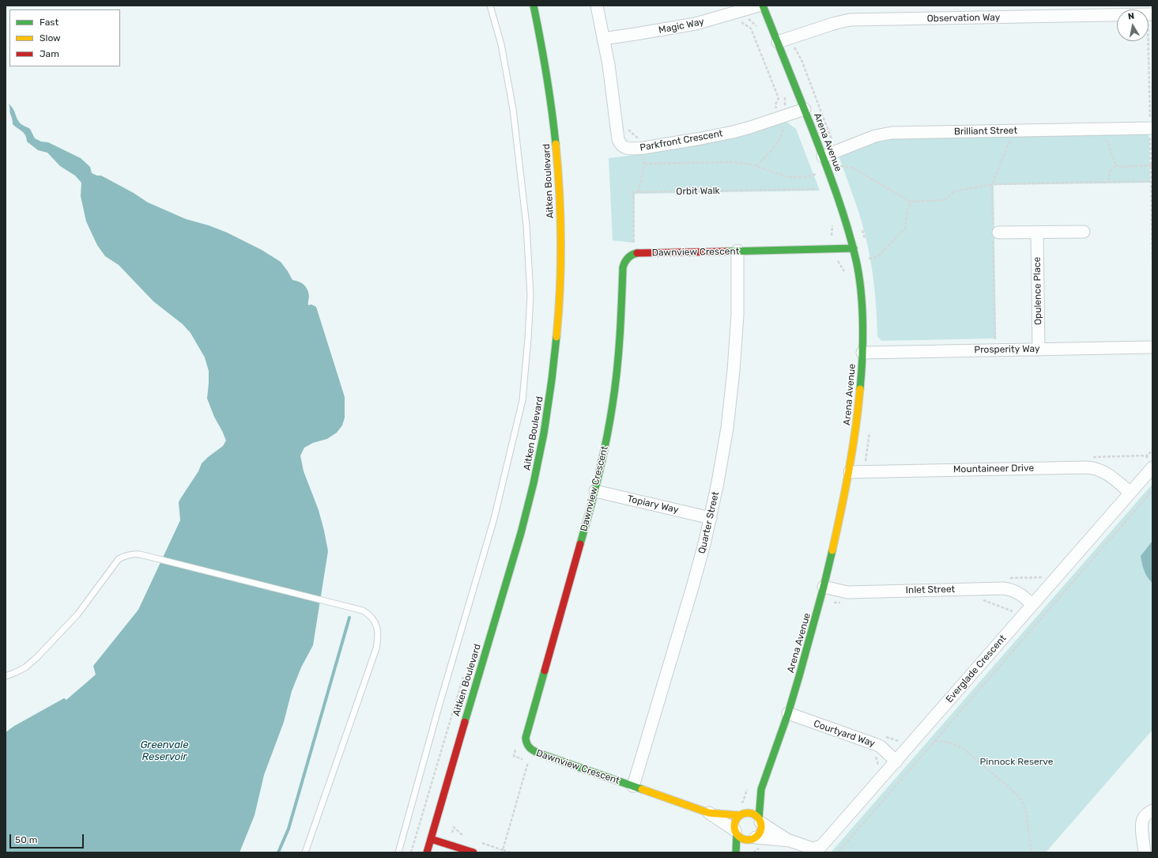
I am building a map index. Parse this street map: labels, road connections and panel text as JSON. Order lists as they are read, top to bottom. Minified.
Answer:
{"streets":{"street":["Observation Way","Magic Way","Brilliant Street","Parkfront Crescent","Arena Avenue","Aitken Boulevard","Dawnview Crescent","Opulence Place","Prosperity Way","Mountaineer Drive","Topiary Way","Quarter Street","Inlet Street","Everglade Crescent","Courtyard Way"],"path":["Orbit Walk"]},"crossings":[["Observation Way","Arena Avenue"],["Magic Way","Parkfront Crescent"],["Brilliant Street","Arena Avenue"],["Parkfront Crescent","Arena Avenue"],["Arena Avenue","Dawnview Crescent"],["Arena Avenue","Prosperity Way"],["Arena Avenue","Mountaineer Drive"],["Arena Avenue","Inlet Street"],["Arena Avenue","Everglade Crescent"],["Arena Avenue","Courtyard Way"],["Dawnview Crescent","Topiary Way"],["Dawnview Crescent","Quarter Street"],["Dawnview Crescent","Everglade Crescent"],["Opulence Place","Prosperity Way"],["Mountaineer Drive","Everglade Crescent"],["Topiary Way","Quarter Street"],["Inlet Street","Everglade Crescent"],["Everglade Crescent","Courtyard Way"]],"water":["Greenvale Reservoir"],"parks":["Pinnock Reserve"],"legend":["Fast","Slow","Jam"],"scale_bar":"50 m","north":"top"}
